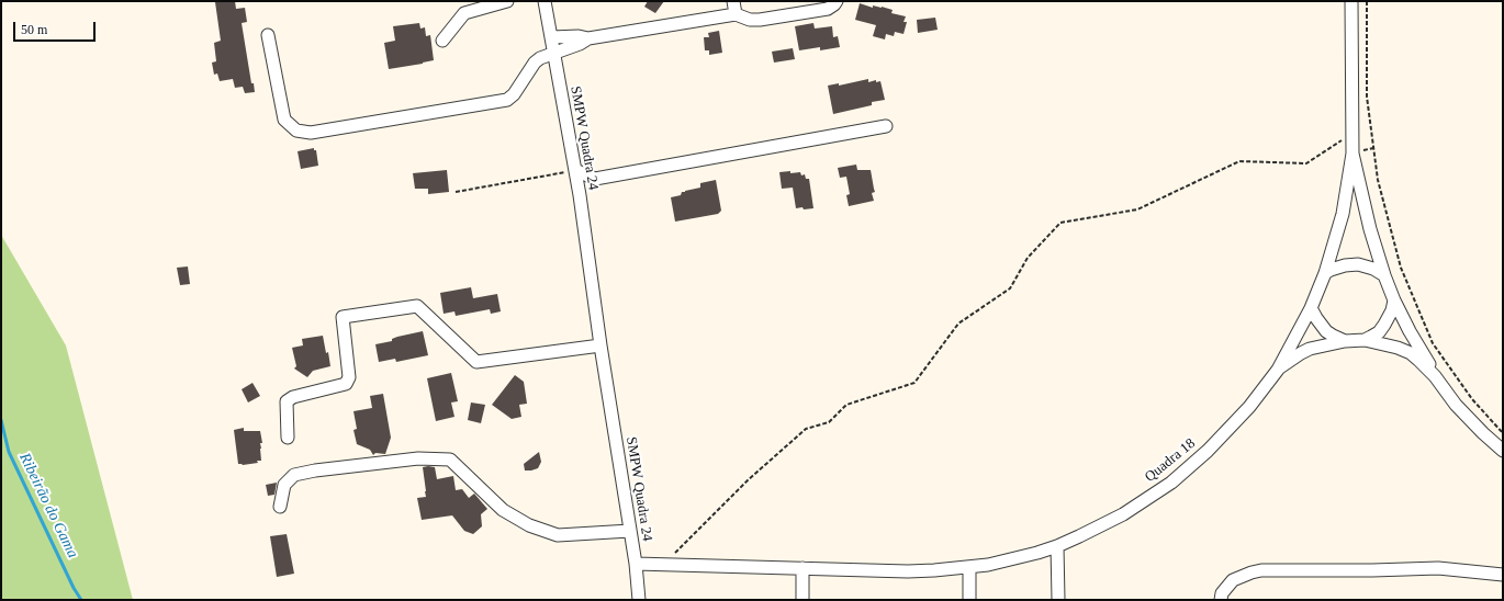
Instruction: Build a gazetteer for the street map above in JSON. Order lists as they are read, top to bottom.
{
  "streets": {
    "street": ["SMPW Quadra 24", "Quadra 18"]
  },
  "water": ["Ribeirão do Gama"],
  "scale_bar": "50 m"
}
